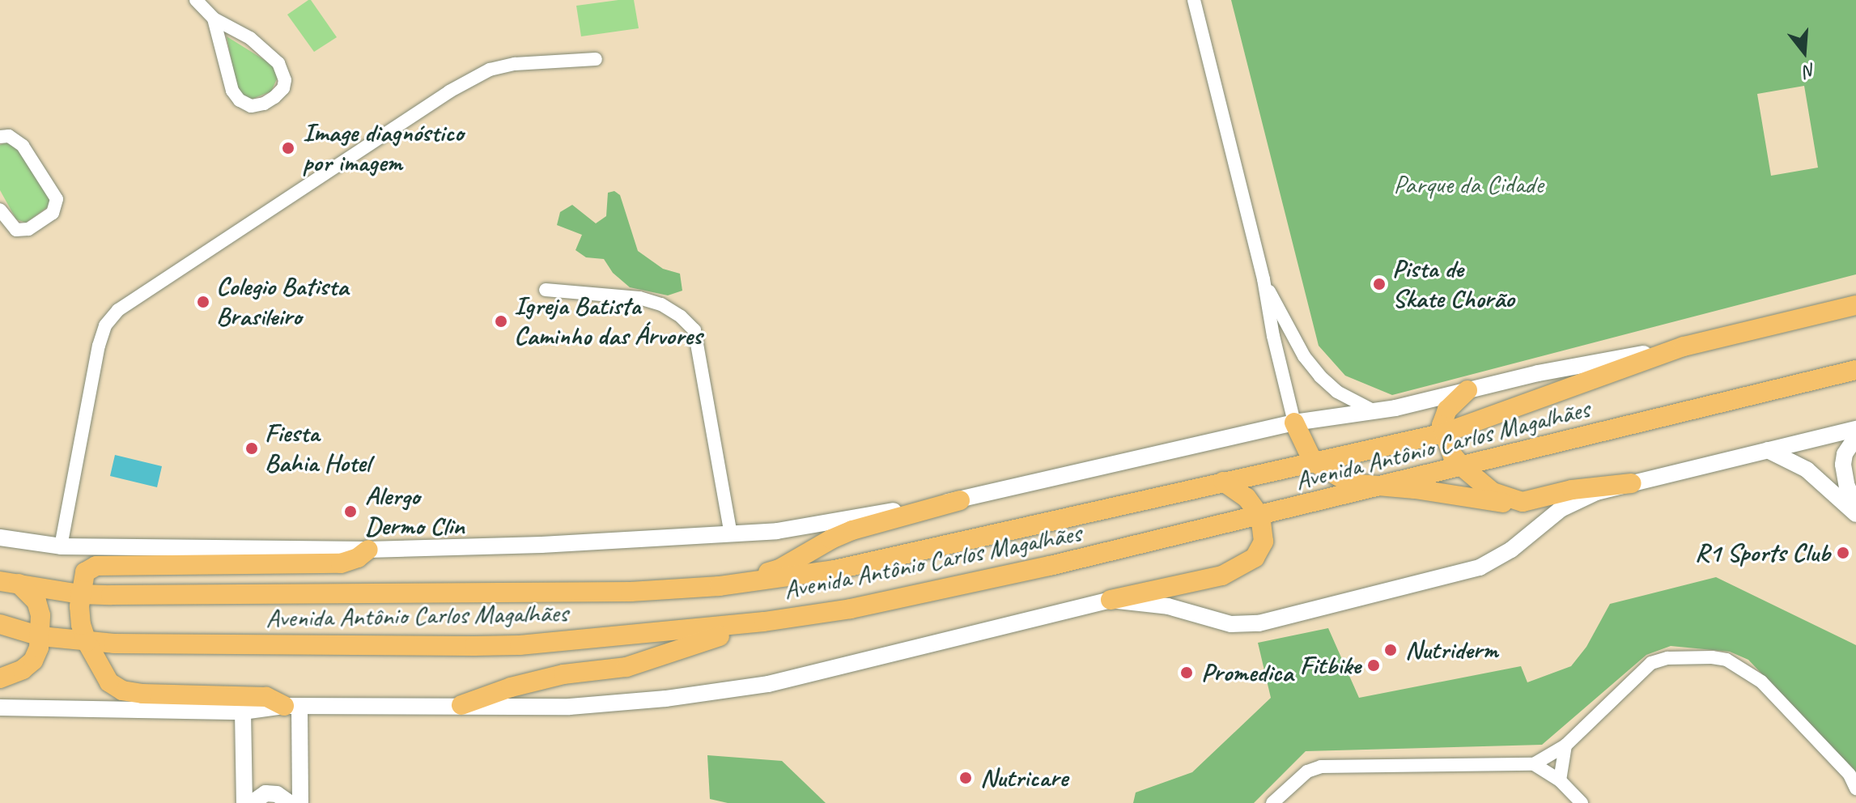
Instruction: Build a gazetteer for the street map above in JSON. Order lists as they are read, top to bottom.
{
  "streets": {
    "main road": ["Avenida Antônio Carlos Magalhães"]
  },
  "parks": ["Parque da Cidade"],
  "places": [
    "Image diagnóstico por imagem",
    "Pista de Skate Chorão",
    "Colegio Batista Brasileiro",
    "Igreja Batista Caminho das Árvores",
    "Fiesta Bahia Hotel",
    "Alergo Dermo Clin",
    "R1 Sports Club",
    "Nutriderm",
    "Fitbike",
    "Promedica",
    "Nutricare"
  ],
  "north": "bottom"
}
